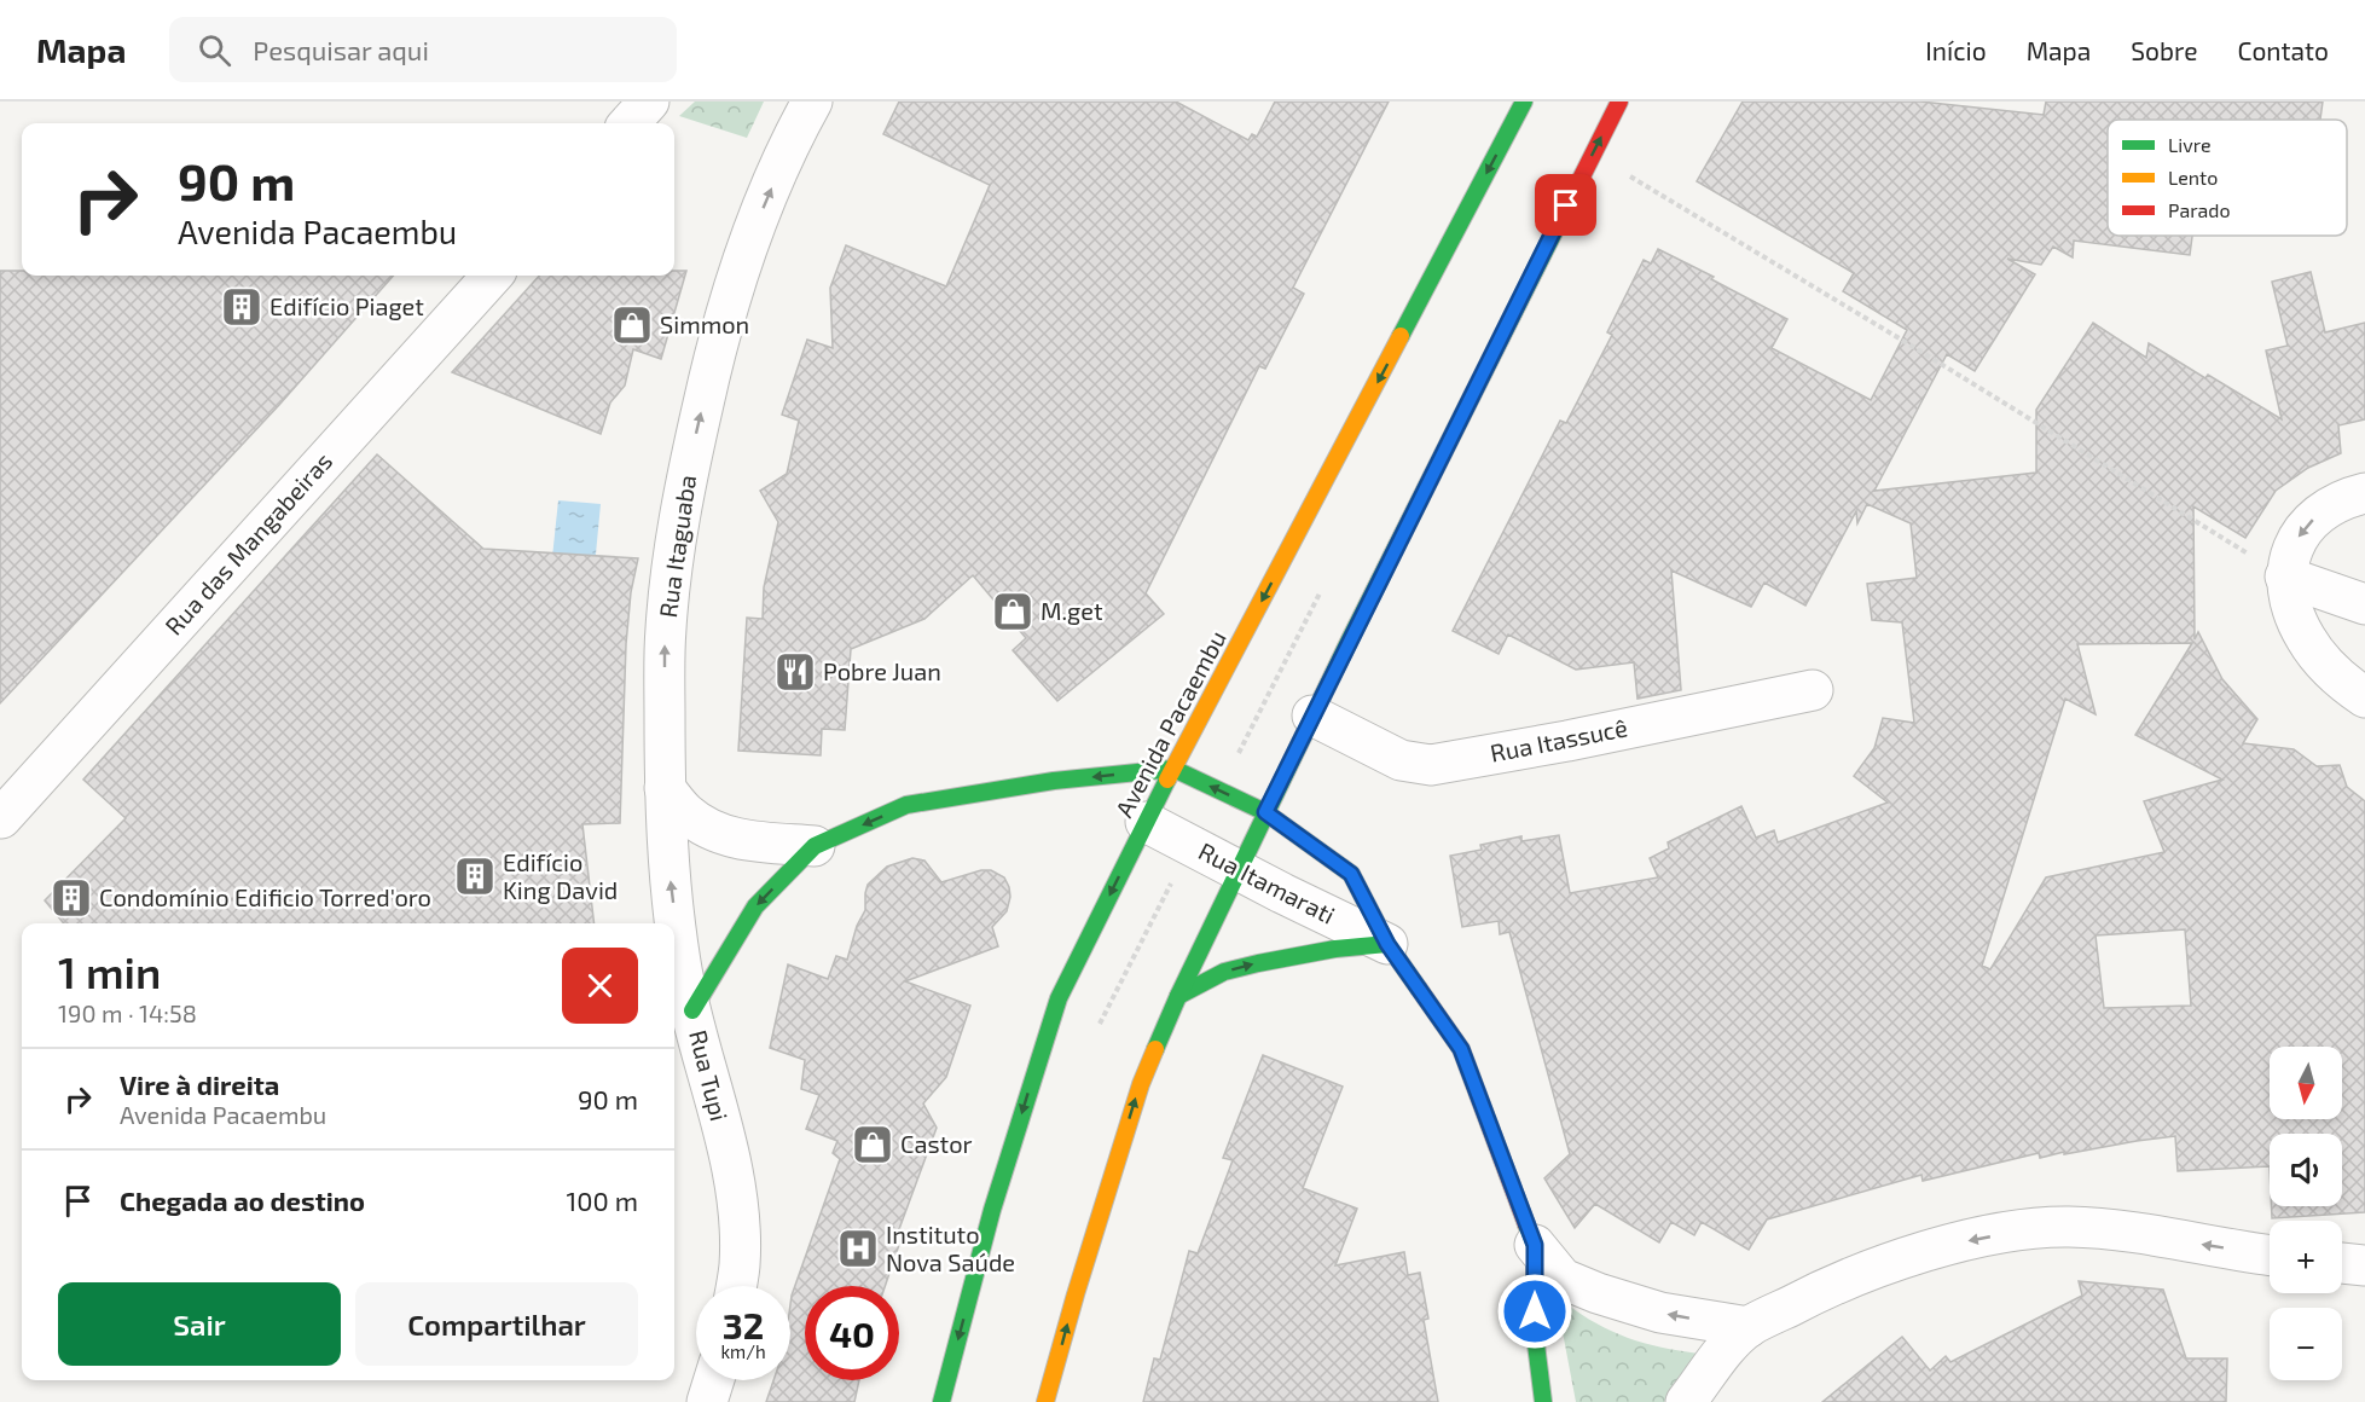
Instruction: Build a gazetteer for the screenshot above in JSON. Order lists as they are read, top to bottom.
{
  "streets": {
    "main road": ["Avenida Pacaembu", "Rua Itamarati", "Rua Tupi"],
    "street": ["Rua das Mangabeiras", "Rua Itaguaba", "Rua Itassucê"]
  },
  "crossings": [
    ["Rua Itaguaba", "Rua Tupi"],
    ["Avenida Pacaembu", "Rua Itamarati"],
    ["Avenida Pacaembu", "Rua Tupi"],
    ["Rua Itamarati", "Rua Tupi"]
  ],
  "one_way": ["Rua Itaguaba", "Rua Tupi"],
  "places": {
    "building": ["Edifício Piaget", "Edifício King David", "Condomínio Edificio Torred'oro"],
    "shop": ["Simmon", "M.get", "Castor"],
    "restaurant": ["Pobre Juan"],
    "hospital": ["Instituto Nova Saúde"]
  },
  "legend": ["Livre", "Lento", "Parado"],
  "north": "bottom",
  "page": {
    "header": "Mapa",
    "search": "Pesquisar aqui",
    "nav": [
      "Início",
      "Mapa",
      "Sobre",
      "Contato"
    ],
    "turn": ["90 m", "Avenida Pacaembu"],
    "heading": ["1 min", "190 m · 14:58"],
    "map_buttons": ["+", "−"],
    "list": [
      {
        "name": "Vire à direita",
        "note": "Avenida Pacaembu",
        "value": "90 m"
      },
      {
        "name": "Chegada ao destino",
        "value": "100 m"
      }
    ],
    "buttons": ["Sair", "Compartilhar"],
    "speed": "32 km/h",
    "limit": "40"
  }
}
